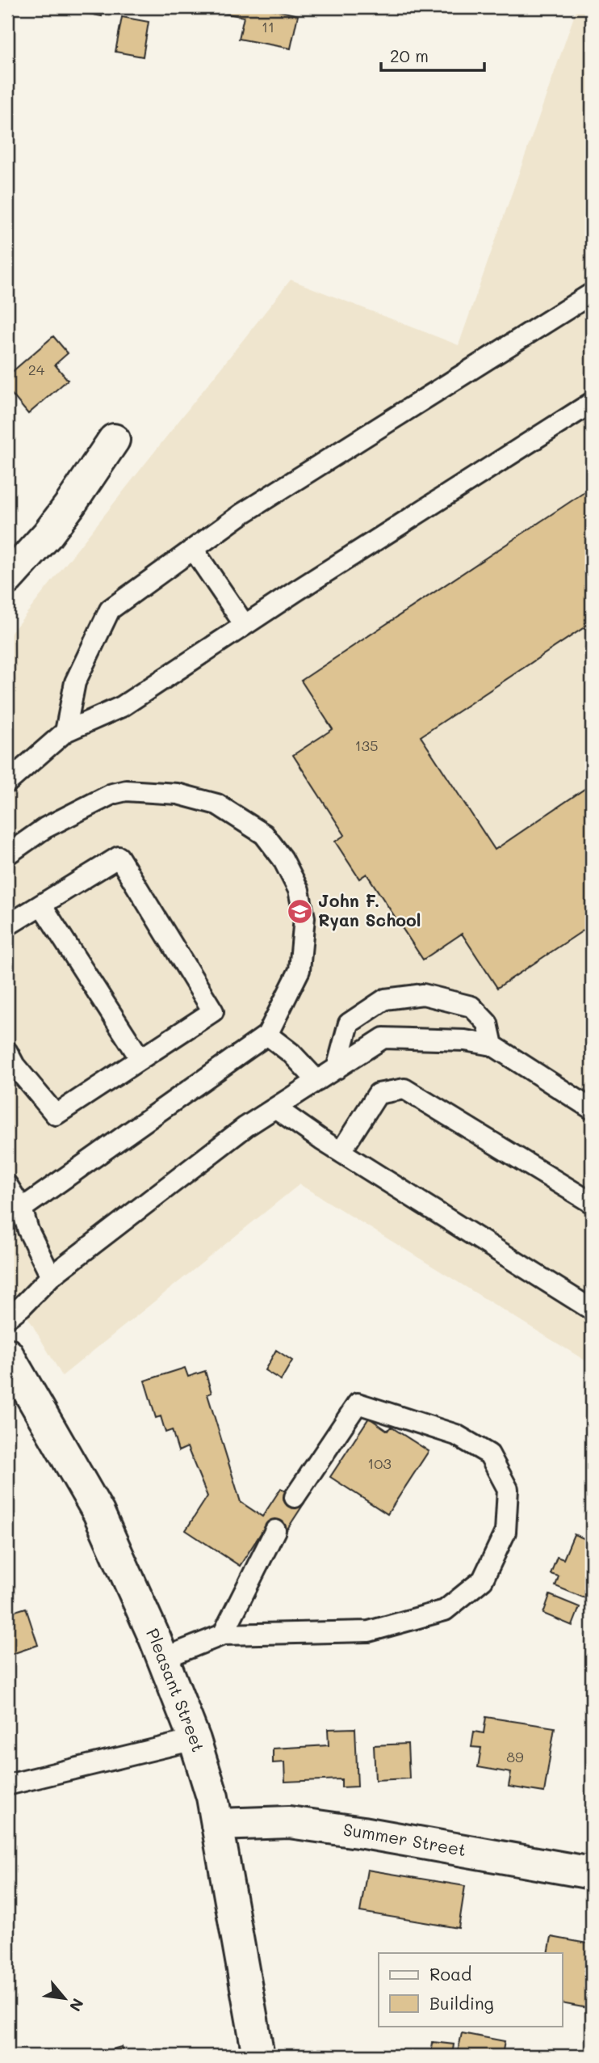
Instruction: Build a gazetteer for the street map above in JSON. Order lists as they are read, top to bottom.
{
  "streets": {
    "main road": ["Pleasant Street", "Summer Street"]
  },
  "crossings": [
    ["Pleasant Street", "Summer Street"]
  ],
  "places": {
    "school or university": ["John F. Ryan School"]
  },
  "house_numbers": [
    "11",
    "24",
    "135",
    "103",
    "89"
  ],
  "legend": ["Road", "Building"],
  "scale_bar": "20 m",
  "north": "bottom right"
}
